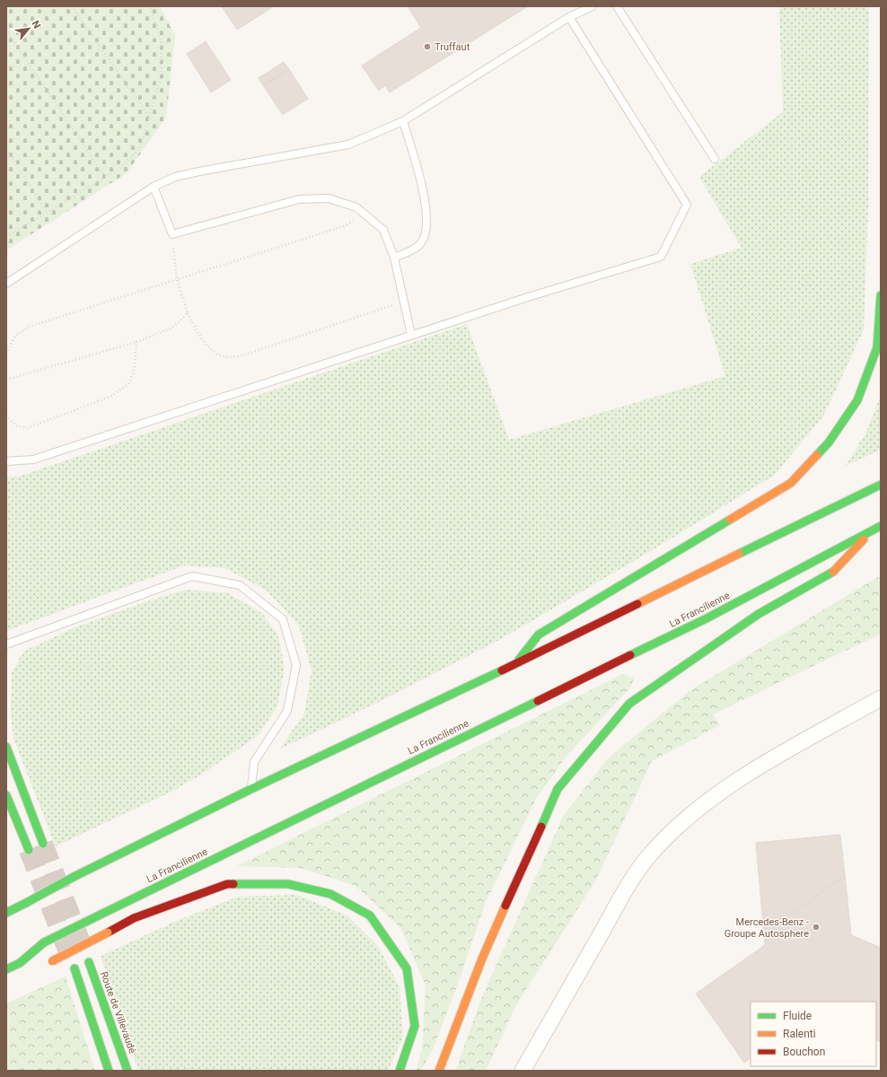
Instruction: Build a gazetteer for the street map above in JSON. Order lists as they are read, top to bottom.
{
  "streets": {
    "main road": ["La Francilienne", "Route de Villevaudé"]
  },
  "places": ["Truffaut", "Mercedes-Benz - Groupe Autosphere"],
  "legend": ["Fluide", "Ralenti", "Bouchon"],
  "north": "top right"
}
